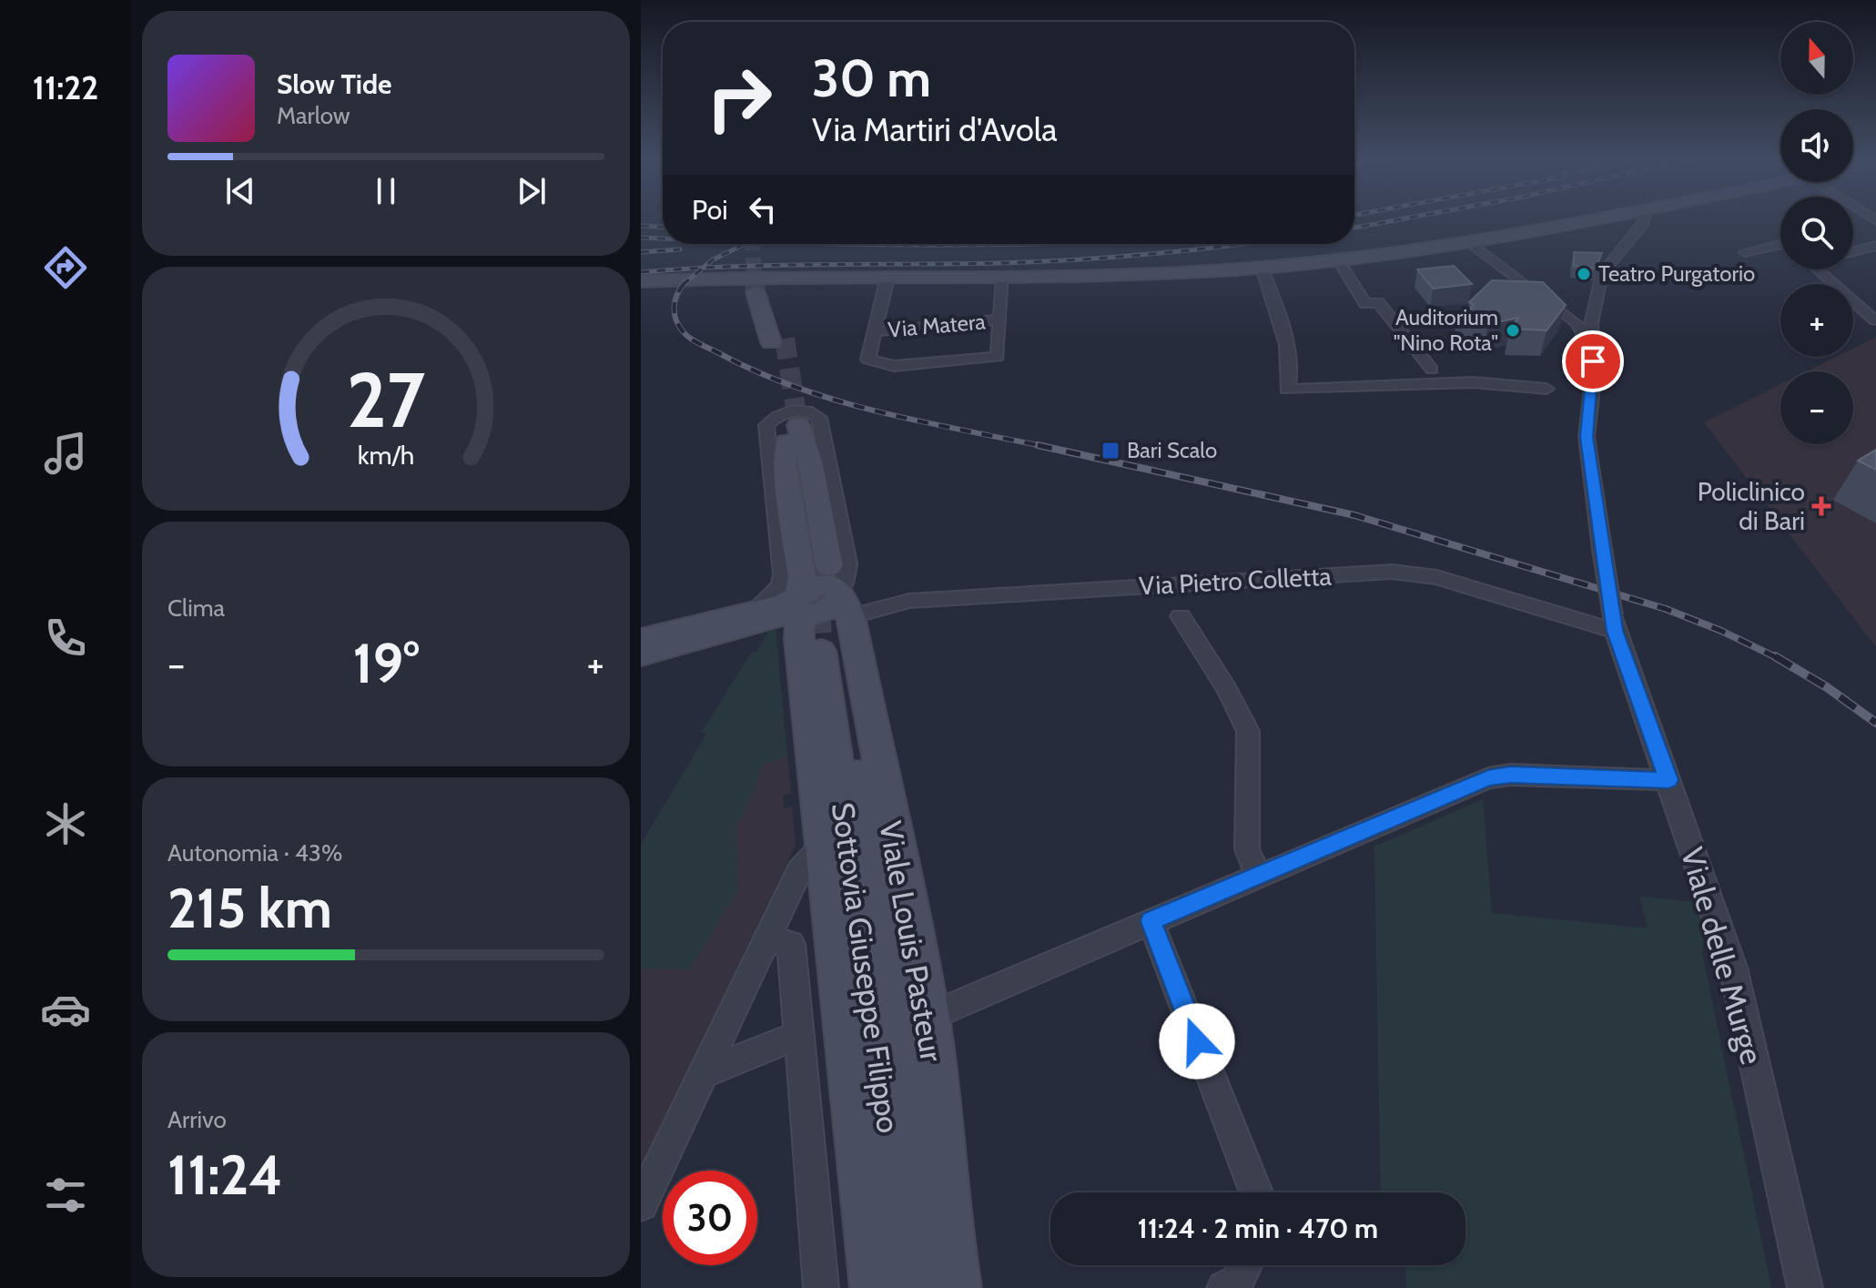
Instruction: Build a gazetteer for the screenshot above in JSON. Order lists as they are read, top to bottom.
{
  "streets": {
    "main road": ["Viale Louis Pasteur", "Sottovia Giuseppe Filippo"],
    "street": ["Via Matera", "Via Pietro Colletta", "Viale delle Murge"]
  },
  "crossings": [
    ["Via Pietro Colletta", "Viale Louis Pasteur"],
    ["Via Pietro Colletta", "Viale delle Murge"],
    ["Via Pietro Colletta", "Sottovia Giuseppe Filippo"],
    ["Viale Louis Pasteur", "Sottovia Giuseppe Filippo"]
  ],
  "places": {
    "other": ["Teatro Purgatorio", "Auditorium \"Nino Rota\""],
    "transit": ["Bari Scalo"],
    "health": ["Policlinico di Bari"]
  },
  "north": "top",
  "page": {
    "tabs": "11:22",
    "map_buttons": ["+", "−"],
    "turn": ["30 m", "Via Martiri d'Avola"],
    "song": ["Slow Tide", "Marlow"],
    "then": "Poi",
    "tile": [
      "Clima",
      ["Autonomia · 43%", "215 km"],
      ["Arrivo", "11:24"]
    ],
    "heat": ["−", "19°", "+"],
    "limit": "30",
    "trip": "11:24 · 2 min · 470 m",
    "gauge": ["27", "km/h"]
  }
}
